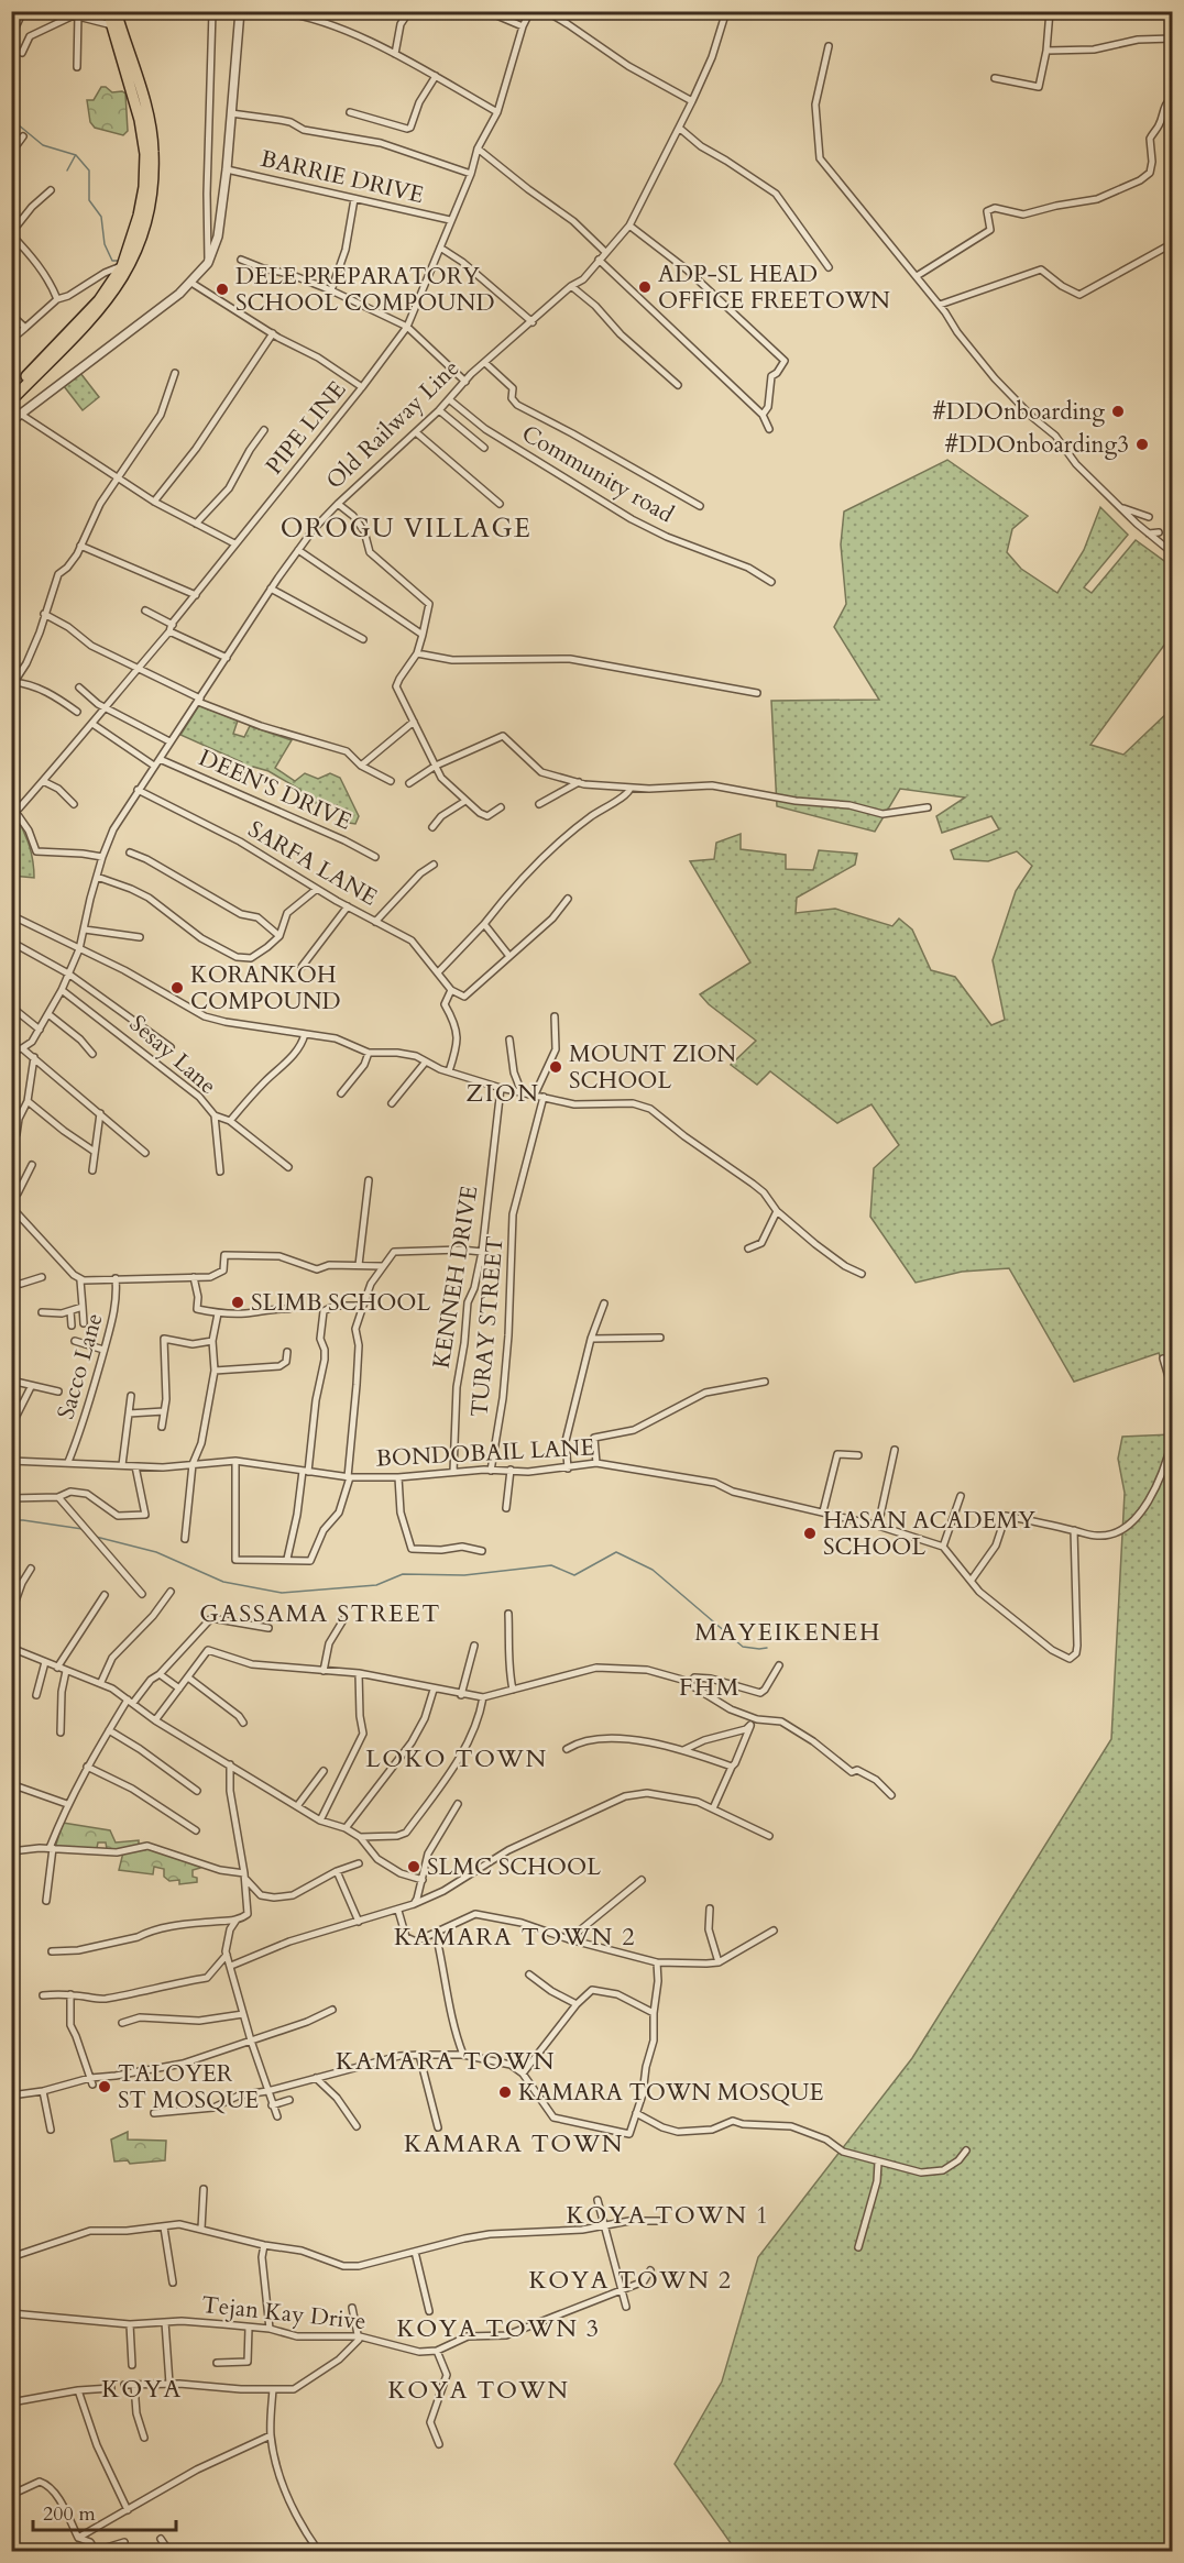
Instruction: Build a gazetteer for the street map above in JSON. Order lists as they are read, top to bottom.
{
  "streets": {
    "street": [
      "BARRIE DRIVE",
      "Old Railway Line",
      "PIPE LINE",
      "Community road",
      "DEEN'S DRIVE",
      "SARFA LANE",
      "Sesay Lane",
      "KENNEH DRIVE",
      "TURAY STREET",
      "Sacco Lane",
      "BONDOBAIL LANE",
      "Tejan Kay Drive"
    ]
  },
  "crossings": [
    ["BARRIE DRIVE", "PIPE LINE"],
    ["Old Railway Line", "Community road"],
    ["Old Railway Line", "DEEN'S DRIVE"],
    ["Old Railway Line", "SARFA LANE"],
    ["Old Railway Line", "Sesay Lane"],
    ["KENNEH DRIVE", "BONDOBAIL LANE"],
    ["TURAY STREET", "BONDOBAIL LANE"],
    ["Sacco Lane", "BONDOBAIL LANE"]
  ],
  "districts": [
    "OROGU VILLAGE",
    "ZION",
    "GASSAMA STREET",
    "MAYEIKENEH",
    "FHM",
    "LOKO TOWN",
    "KAMARA TOWN 2",
    "KAMARA TOWN",
    "KAMARA TOWN",
    "KOYA TOWN 1",
    "KOYA TOWN 2",
    "KOYA TOWN 3",
    "KOYA",
    "KOYA TOWN"
  ],
  "places": [
    "ADP-SL HEAD OFFICE FREETOWN",
    "DELE PREPARATORY SCHOOL COMPOUND",
    "#DDOnboarding",
    "#DDOnboarding3",
    "KORANKOH COMPOUND",
    "MOUNT ZION SCHOOL",
    "SLIMB SCHOOL",
    "HASAN ACADEMY SCHOOL",
    "SLMC SCHOOL",
    "TALOYER ST MOSQUE",
    "KAMARA TOWN MOSQUE"
  ],
  "scale_bar": "200 m"
}
